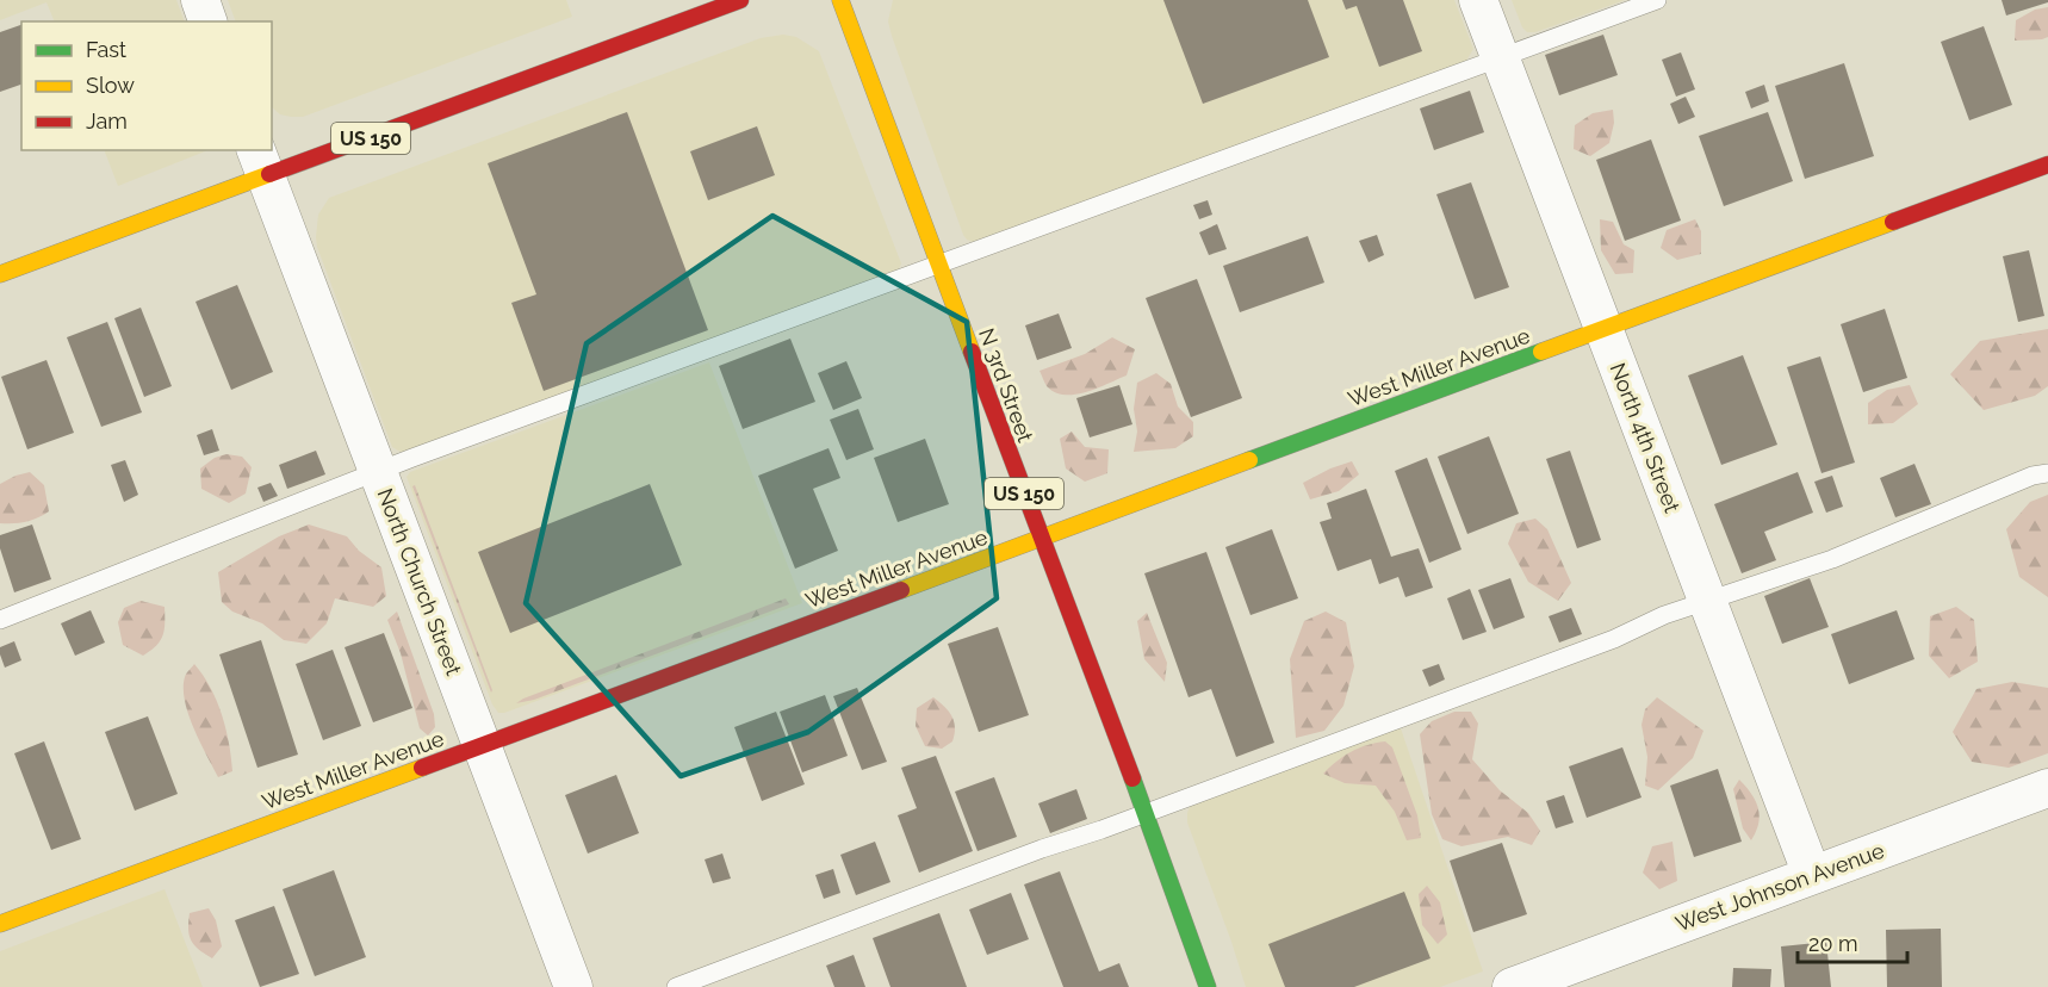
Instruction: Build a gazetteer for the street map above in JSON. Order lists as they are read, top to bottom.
{
  "streets": {
    "street": [
      "US 150",
      "West Miller Avenue",
      "N 3rd Street",
      "North 4th Street",
      "North Church Street",
      "West Johnson Avenue"
    ]
  },
  "crossings": [
    ["US 150", "North Church Street"],
    ["West Miller Avenue", "N 3rd Street"],
    ["West Miller Avenue", "North 4th Street"],
    ["West Miller Avenue", "North Church Street"],
    ["North 4th Street", "West Johnson Avenue"]
  ],
  "legend": ["Fast", "Slow", "Jam"],
  "scale_bar": "20 m"
}
